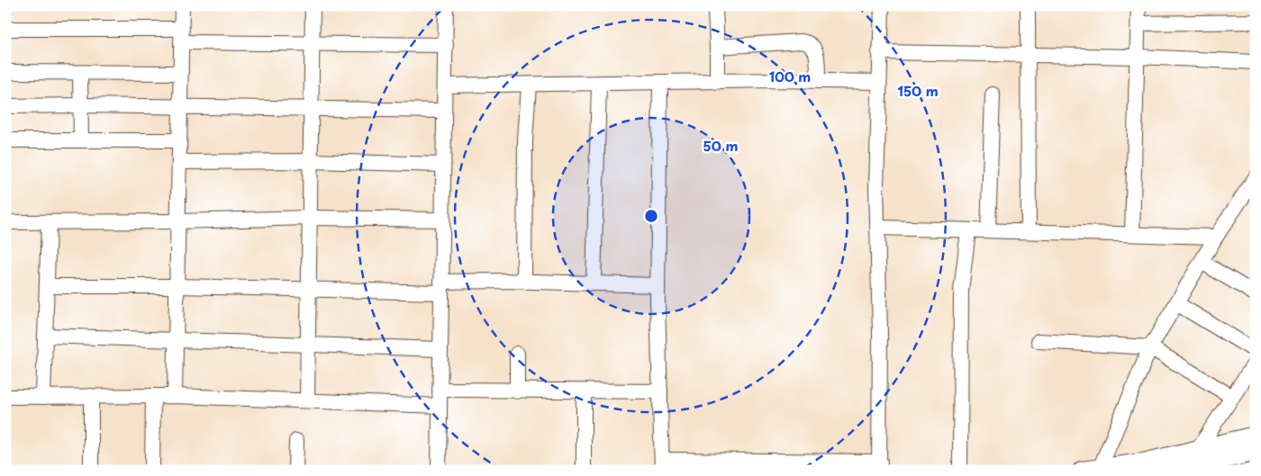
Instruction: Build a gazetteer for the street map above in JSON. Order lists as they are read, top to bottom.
{
  "rings": ["100 m", "150 m", "50 m"]
}
